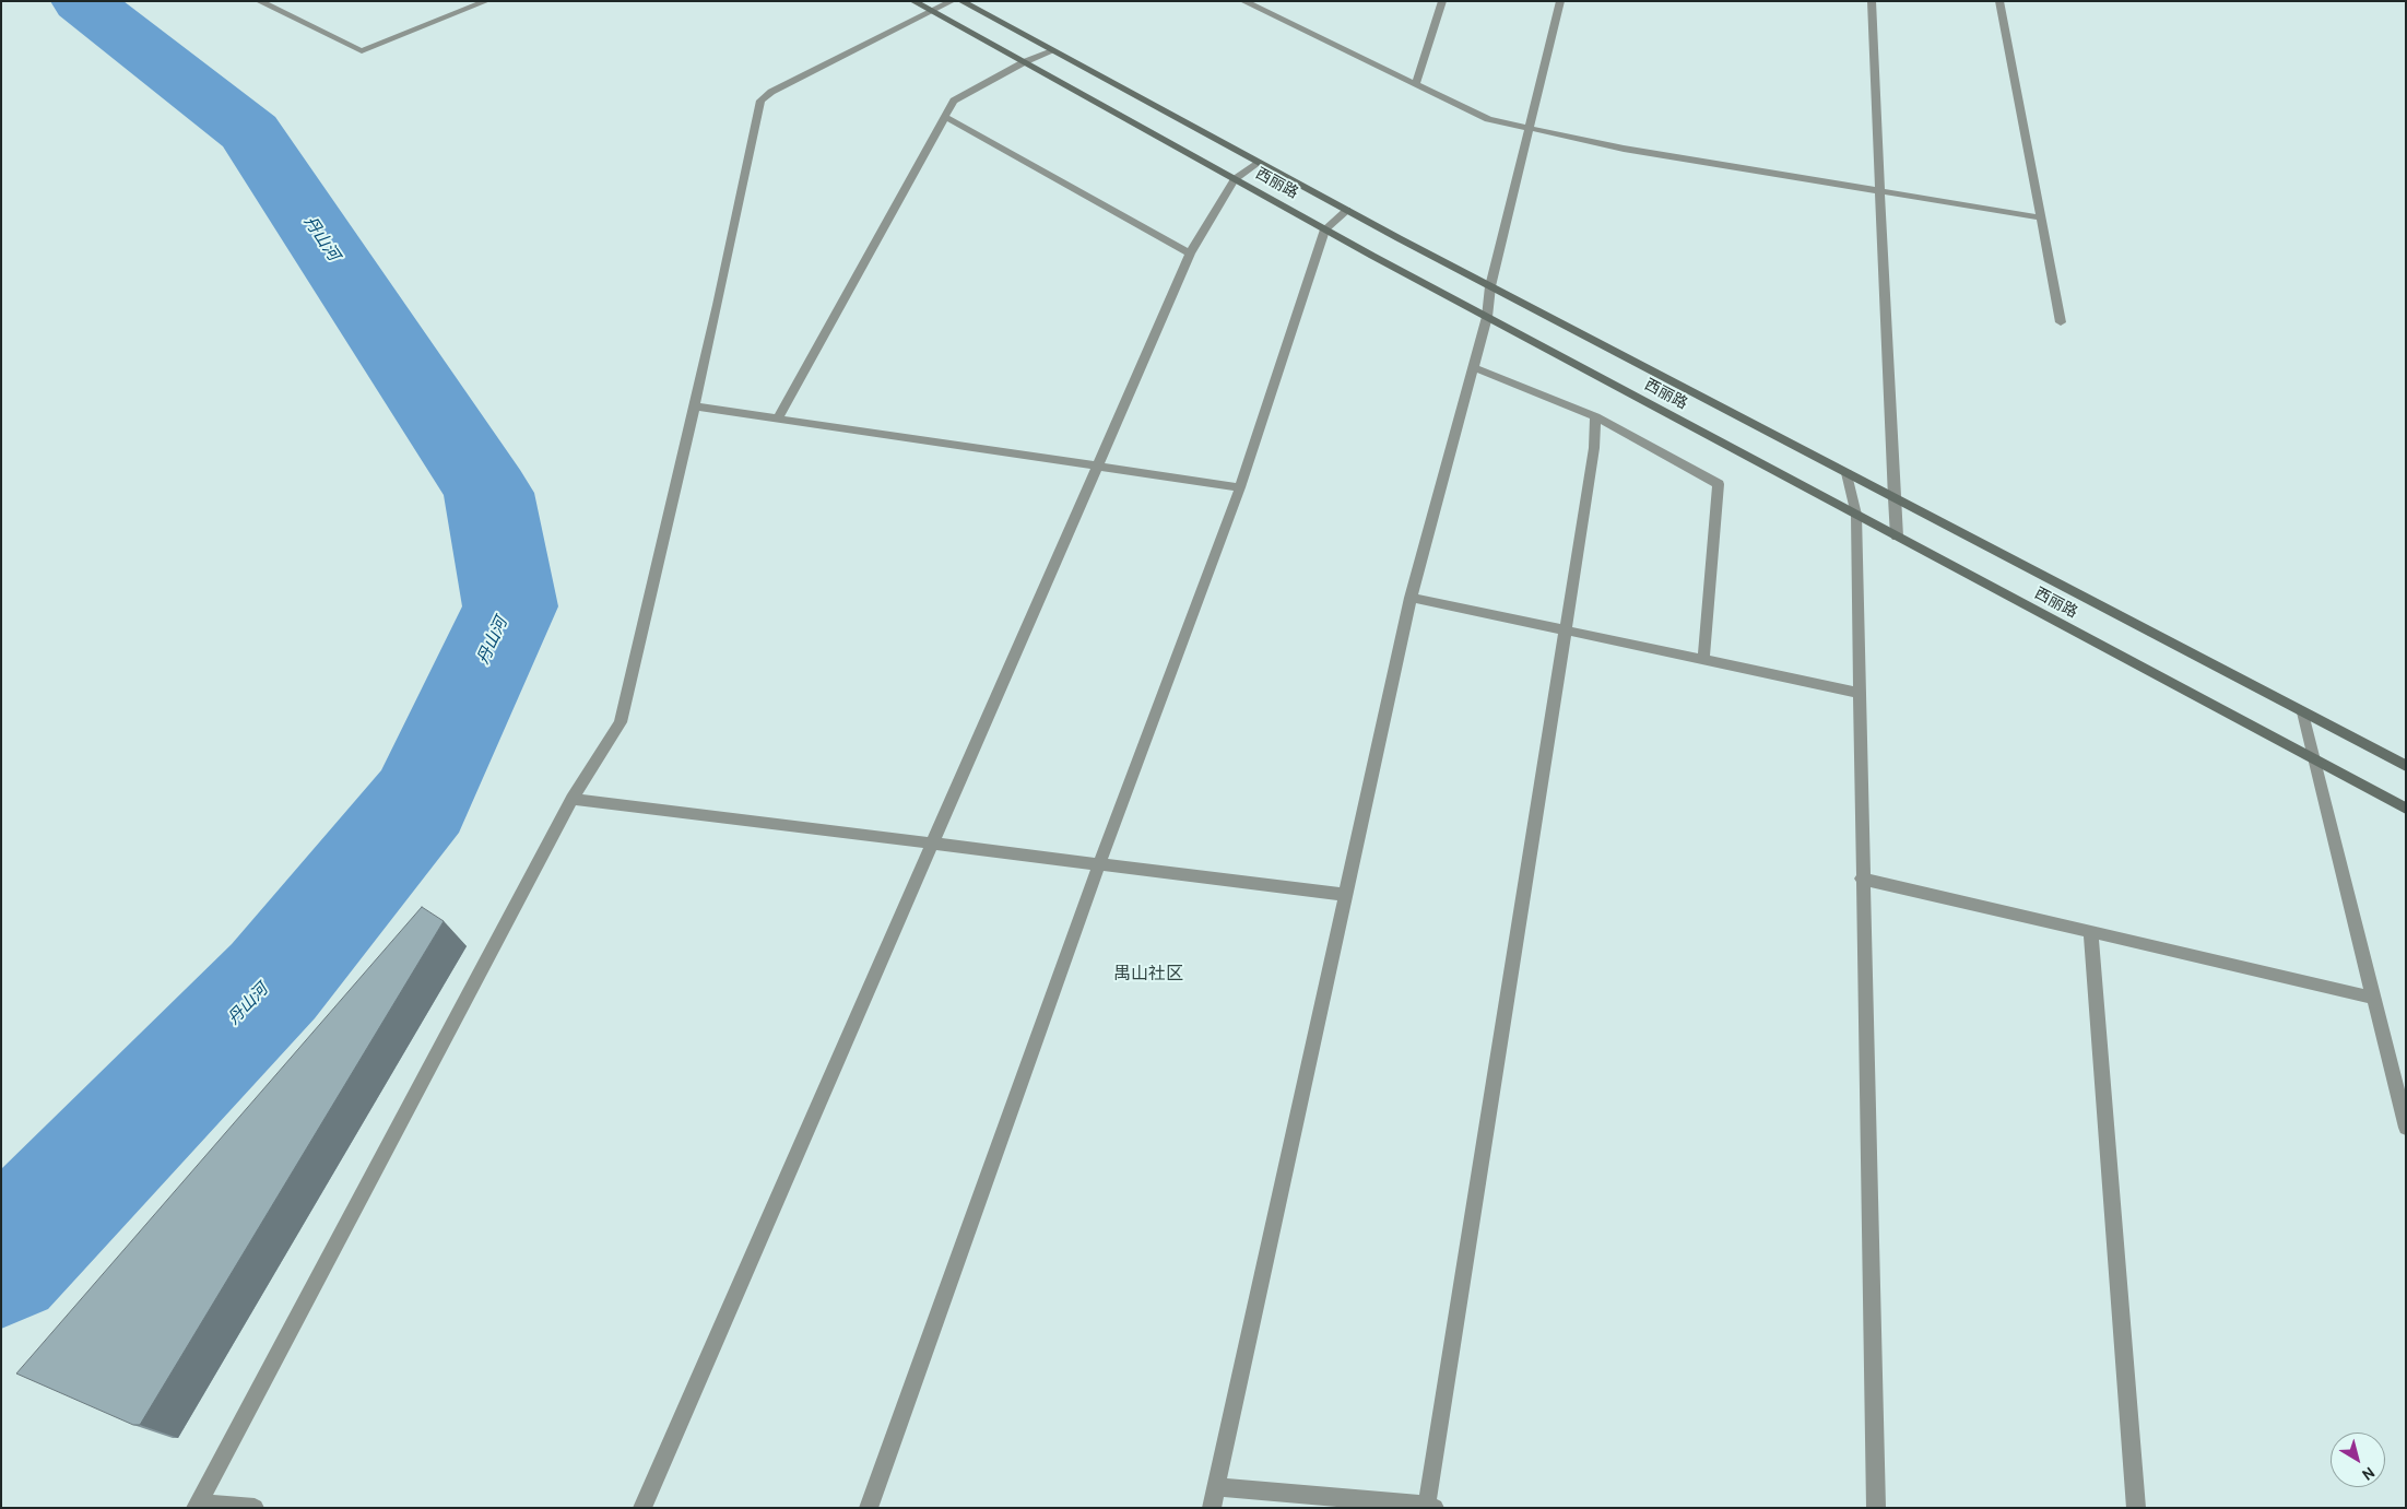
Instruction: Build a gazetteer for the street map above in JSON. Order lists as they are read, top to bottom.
{
  "streets": {
    "main road": ["西丽路"]
  },
  "districts": ["禺山社区"],
  "water": ["丹山河"],
  "north": "bottom right"
}
